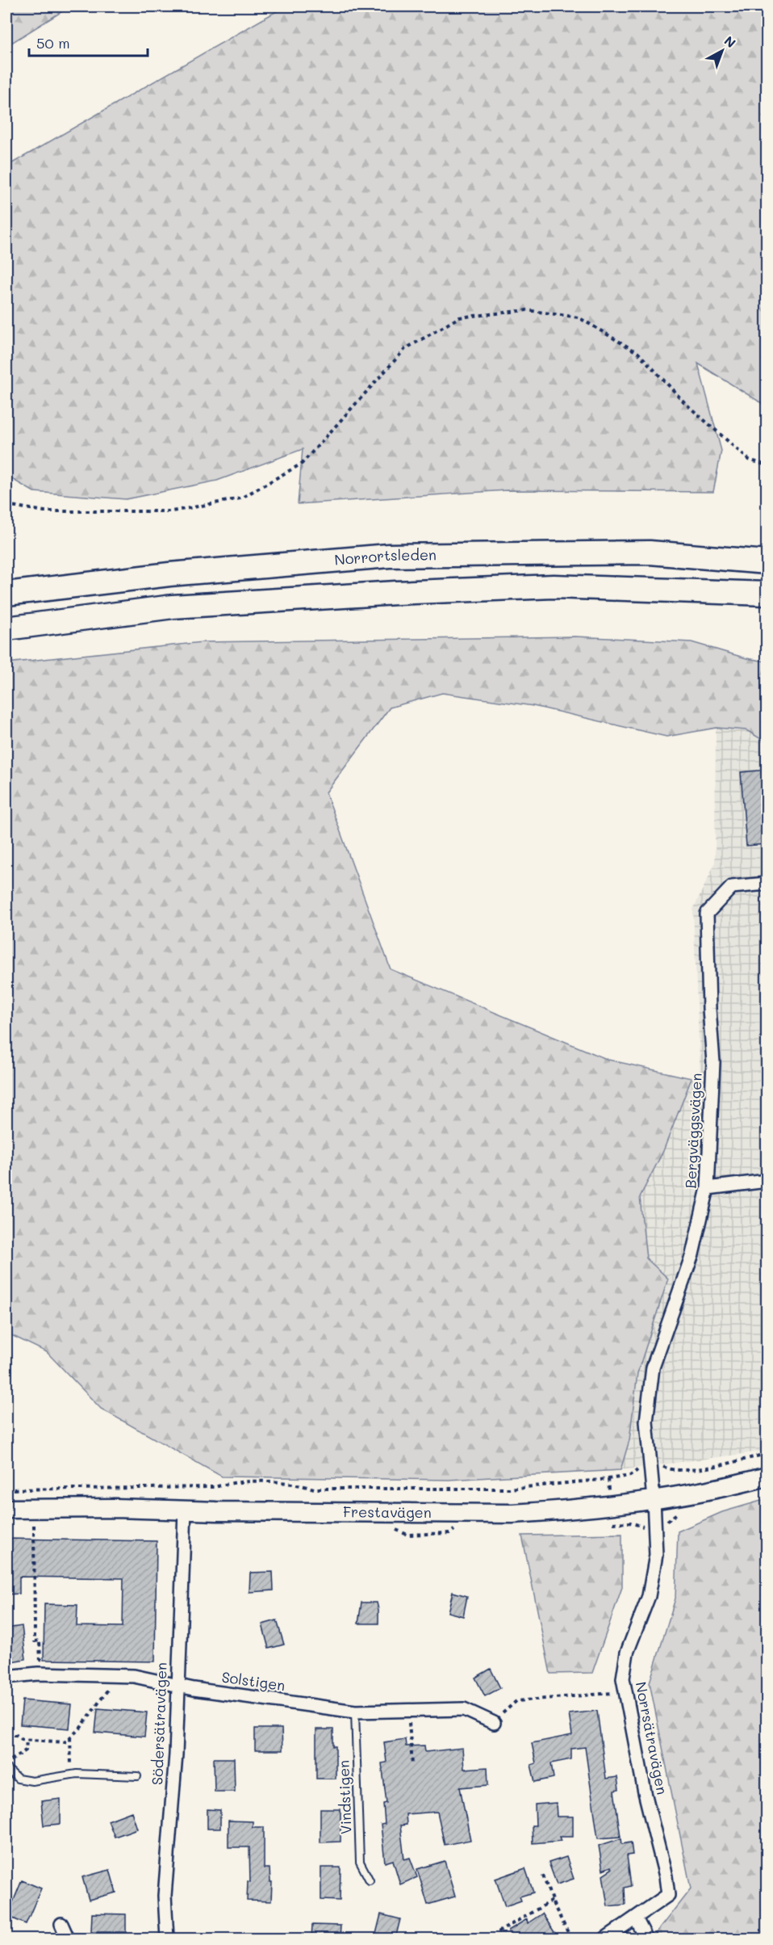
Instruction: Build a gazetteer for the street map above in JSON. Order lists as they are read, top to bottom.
{
  "streets": {
    "highway": ["Norrortsleden"],
    "street": [
      "Bergväggsvägen",
      "Frestavägen",
      "Solstigen",
      "Södersätravägen",
      "Norrsätravägen"
    ],
    "lane": ["Vindstigen"]
  },
  "crossings": [
    ["Bergväggsvägen", "Frestavägen"],
    ["Bergväggsvägen", "Norrsätravägen"],
    ["Frestavägen", "Södersätravägen"],
    ["Frestavägen", "Norrsätravägen"],
    ["Solstigen", "Södersätravägen"],
    ["Solstigen", "Vindstigen"]
  ],
  "scale_bar": "50 m",
  "north": "top right"
}
